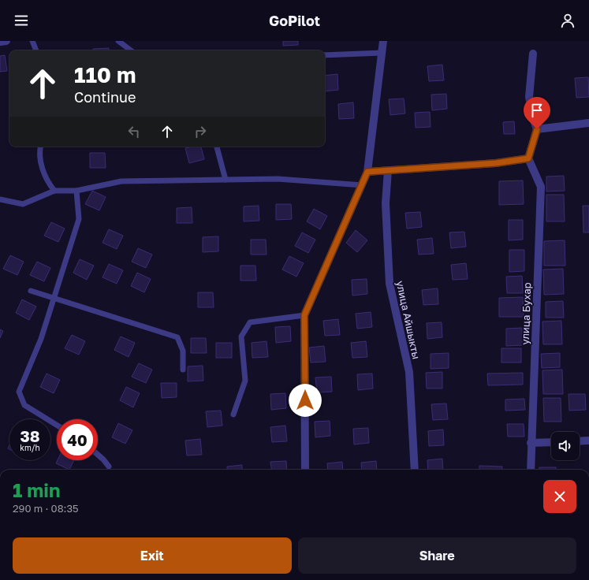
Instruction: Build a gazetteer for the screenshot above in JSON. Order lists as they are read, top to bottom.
{
  "streets": {
    "street": ["улица Бухар", "улица Айшыкты"]
  },
  "page": {
    "header": "GoPilot",
    "turn": ["110 m", "Continue"],
    "speed": "38 km/h",
    "limit": "40",
    "heading": ["1 min", "290 m · 08:35"],
    "buttons": ["Exit", "Share"]
  }
}
